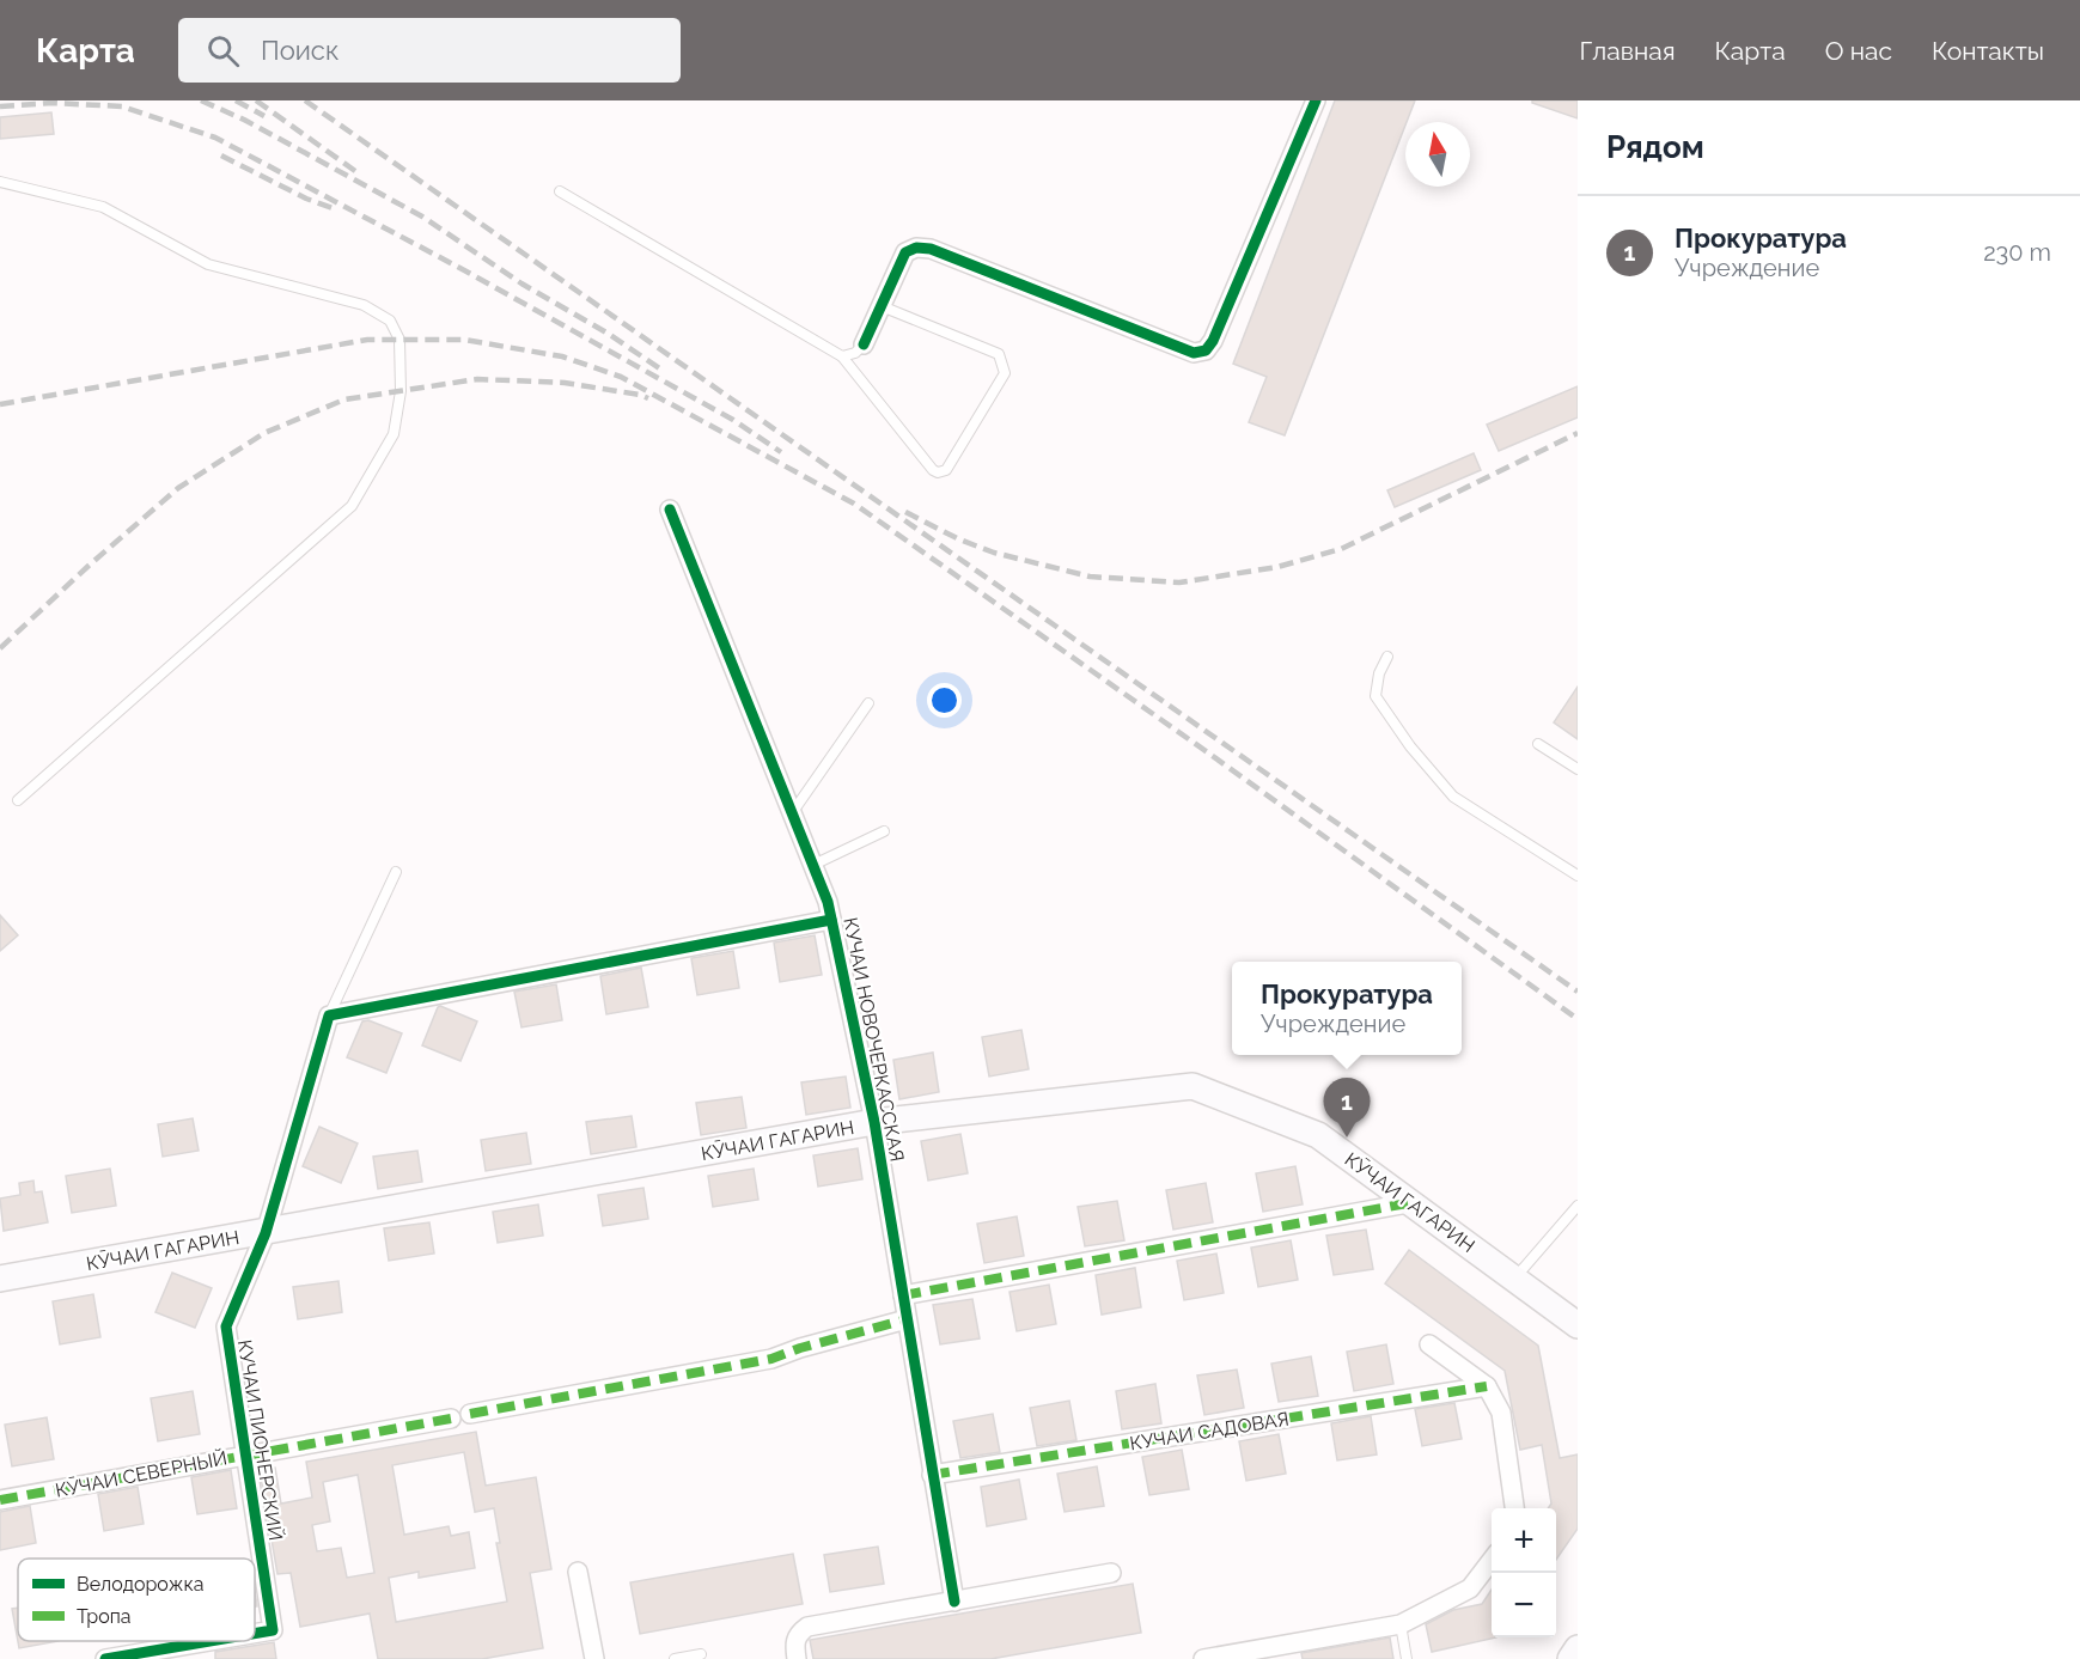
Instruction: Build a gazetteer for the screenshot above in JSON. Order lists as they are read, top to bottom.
{
  "streets": {
    "main road": ["КӮЧАИ ГАГАРИН"],
    "street": [
      "КУЧАИ НОВОЧЕРКАССКАЯ",
      "КУЧАИ САДОВАЯ",
      "КУЧАИ ПИОНЕРСКИЙ",
      "КӮЧАИ СЕВЕРНЫЙ"
    ]
  },
  "crossings": [
    ["КУЧАИ НОВОЧЕРКАССКАЯ", "КӮЧАИ ГАГАРИН"],
    ["КУЧАИ НОВОЧЕРКАССКАЯ", "КУЧАИ САДОВАЯ"],
    ["КӮЧАИ ГАГАРИН", "КУЧАИ ПИОНЕРСКИЙ"],
    ["КУЧАИ ПИОНЕРСКИЙ", "КӮЧАИ СЕВЕРНЫЙ"]
  ],
  "legend": ["Велодорожка", "Тропа"],
  "north": "top",
  "page": {
    "header": "Карта",
    "search": "Поиск",
    "nav": [
      "Главная",
      "Карта",
      "О нас",
      "Контакты"
    ],
    "heading": "Рядом",
    "list": [
      {
        "mark": "1",
        "name": "Прокуратура",
        "note": "Учреждение",
        "value": "230 m"
      }
    ],
    "popup": ["Прокуратура", "Учреждение"],
    "pins": "1",
    "map_buttons": ["+", "−"]
  }
}
